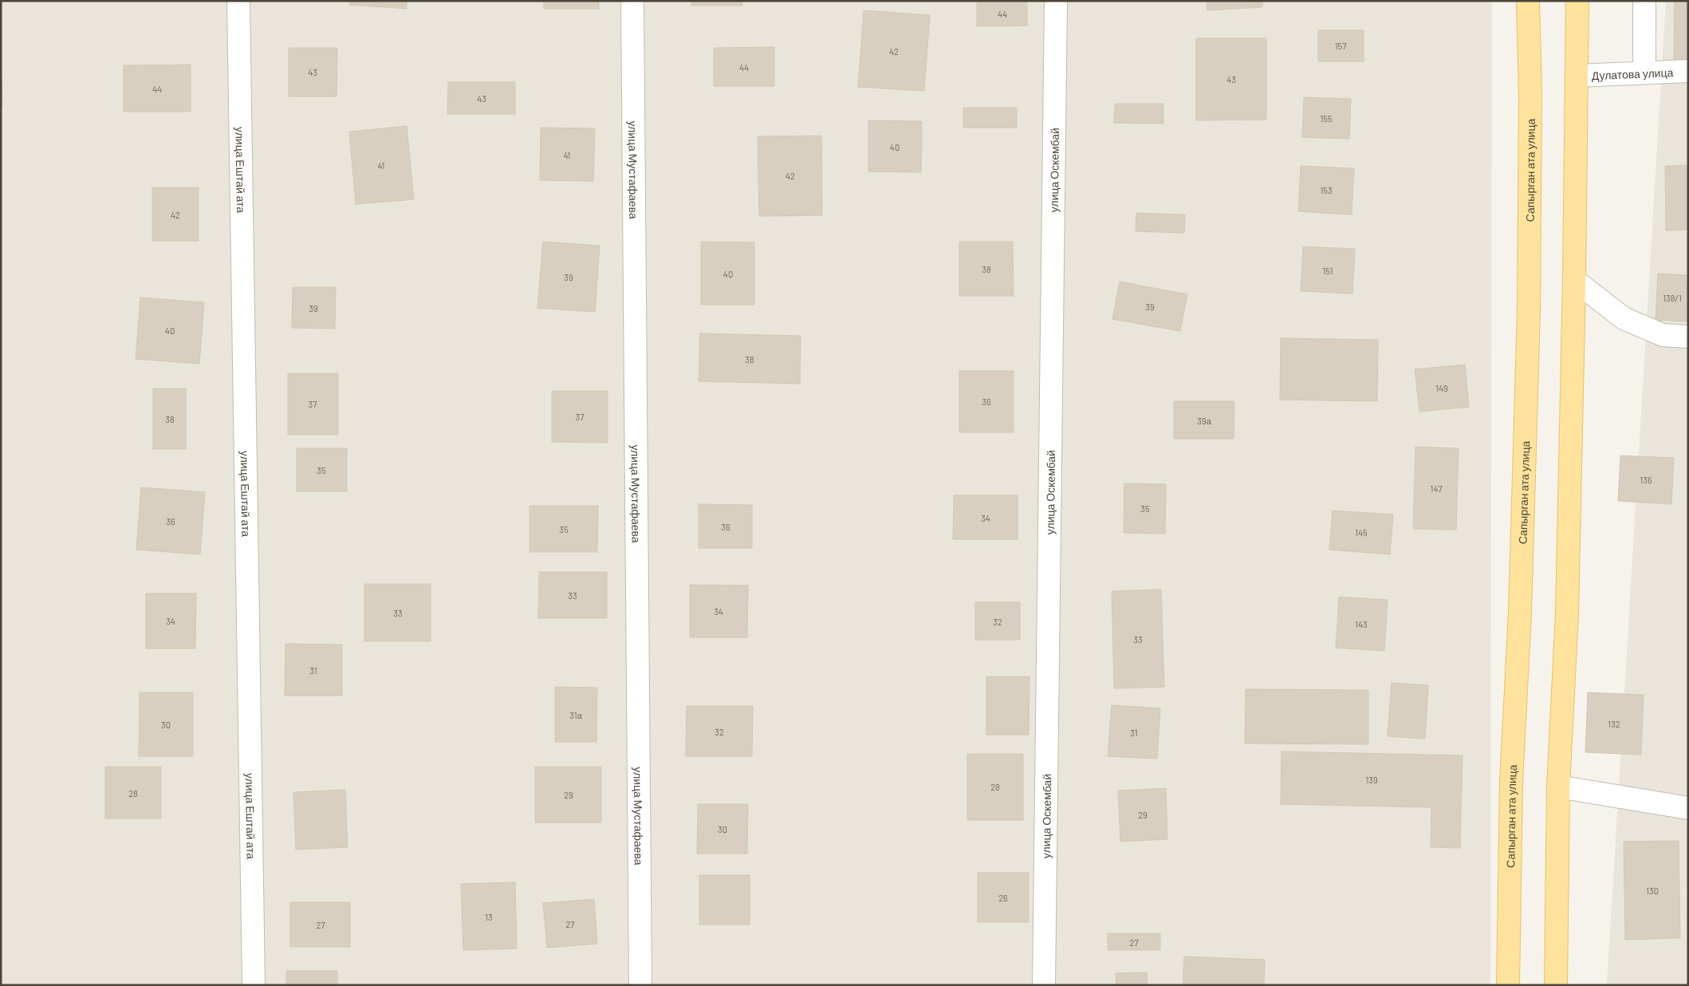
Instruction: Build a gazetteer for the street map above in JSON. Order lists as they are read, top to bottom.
{
  "streets": {
    "main road": ["Сапырган ата улица"],
    "street": [
      "Дулатова улица",
      "улица Ештай ата",
      "улица Мустафаева",
      "улица Оскембай"
    ]
  },
  "house_numbers": [
    "44",
    "157",
    "42",
    "44",
    "43",
    "43",
    "44",
    "43",
    "155",
    "40",
    "41",
    "41",
    "42",
    "153",
    "42",
    "38",
    "151",
    "40",
    "39",
    "138/1",
    "39",
    "39",
    "40",
    "38",
    "149",
    "36",
    "37",
    "37",
    "38",
    "39а",
    "35",
    "136",
    "147",
    "35",
    "34",
    "36",
    "36",
    "35",
    "145",
    "33",
    "34",
    "33",
    "34",
    "32",
    "143",
    "33",
    "31",
    "31а",
    "132",
    "30",
    "32",
    "31",
    "139",
    "28",
    "28",
    "29",
    "29",
    "30",
    "130",
    "26",
    "13",
    "27",
    "27",
    "27"
  ]
}
